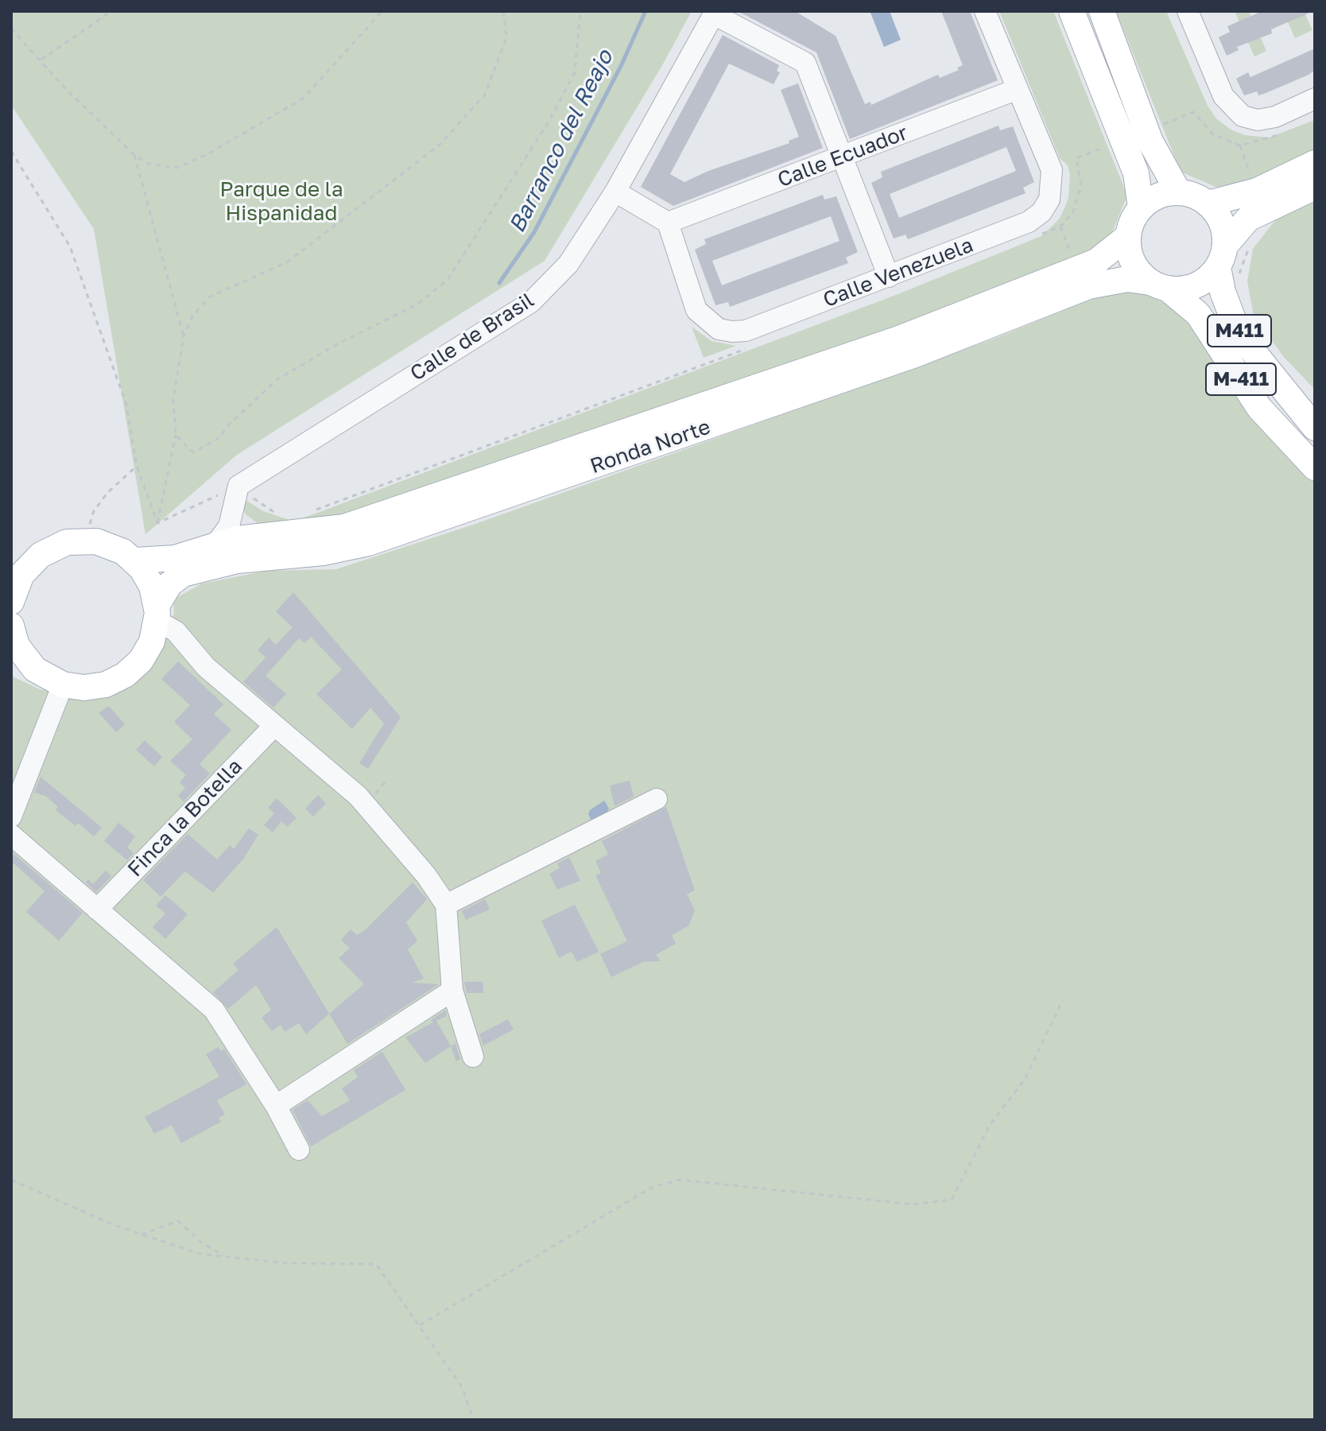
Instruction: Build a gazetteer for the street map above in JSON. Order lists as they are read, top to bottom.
{
  "streets": {
    "main road": ["M411", "M-411", "Ronda Norte"],
    "street": [
      "Calle Ecuador",
      "Calle Venezuela",
      "Calle de Brasil",
      "Finca la Botella"
    ]
  },
  "crossings": [
    ["Calle Ecuador", "Calle Venezuela"],
    ["M411", "M-411"],
    ["M411", "Ronda Norte"],
    ["M-411", "Ronda Norte"]
  ],
  "water": ["Barranco del Reajo"],
  "parks": ["Parque de la Hispanidad"]
}
